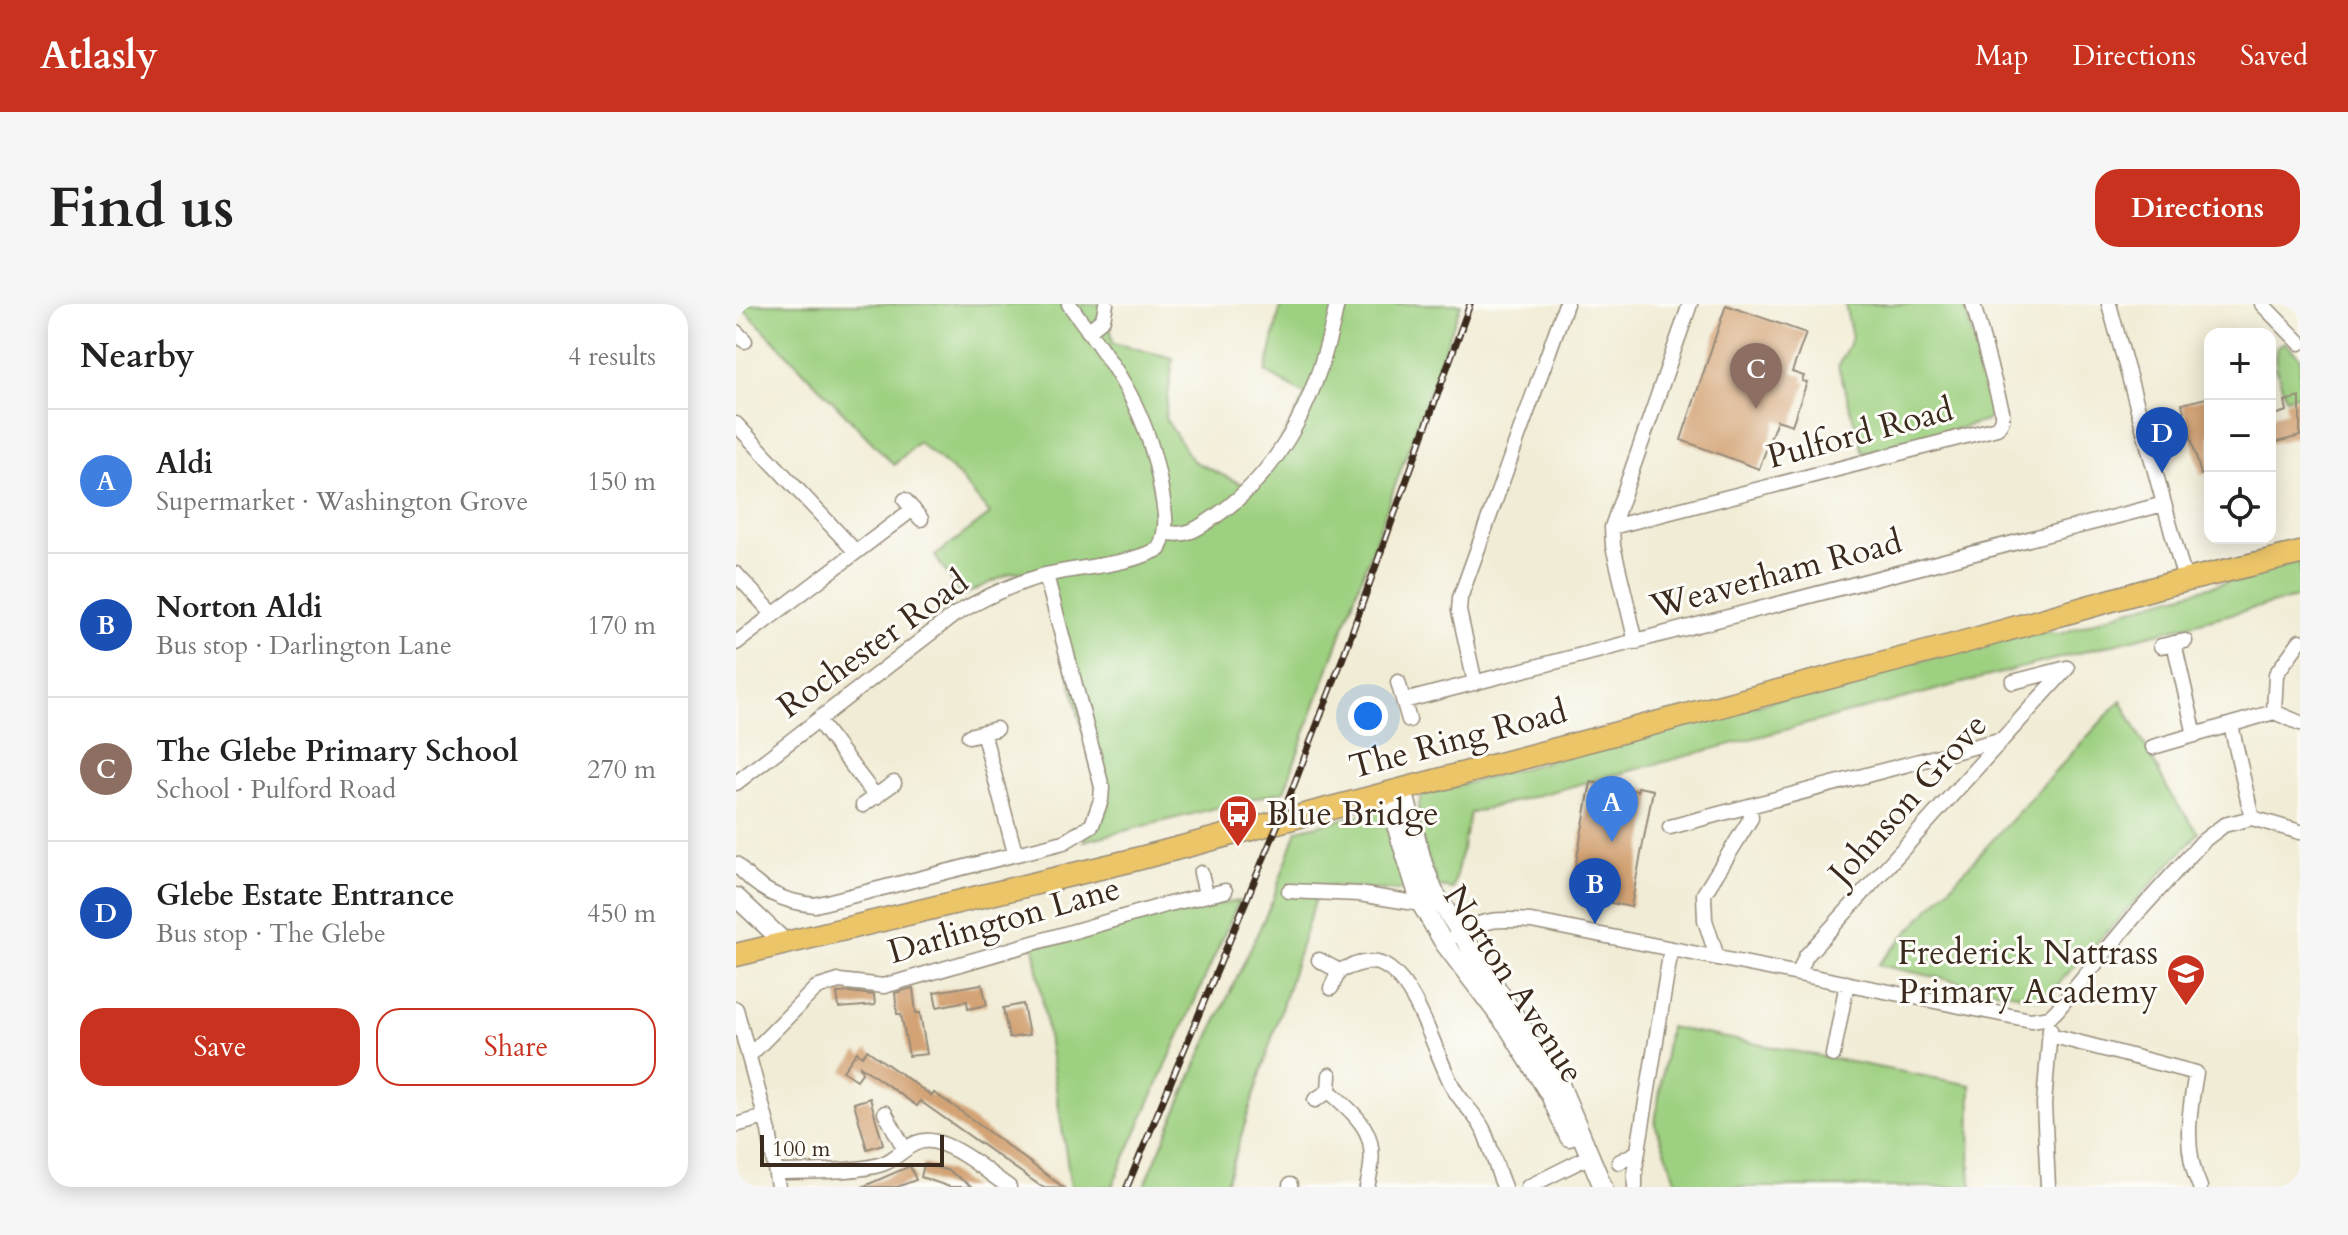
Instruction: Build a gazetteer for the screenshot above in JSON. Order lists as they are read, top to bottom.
{
  "streets": {
    "main road": ["The Ring Road"],
    "street": [
      "Pulford Road",
      "Weaverham Road",
      "Rochester Road",
      "Johnson Grove",
      "Darlington Lane",
      "Norton Avenue"
    ]
  },
  "crossings": [
    ["The Ring Road", "Norton Avenue"]
  ],
  "places": {
    "bus stop": ["Blue Bridge"],
    "school or university": ["Frederick Nattrass Primary Academy"]
  },
  "scale_bar": "100 m",
  "page": {
    "header": "Atlasly",
    "nav": ["Map", "Directions", "Saved"],
    "buttons": [
      "Directions",
      ["Save", "Share"]
    ],
    "title": "Find us",
    "heading": ["Nearby", "4 results"],
    "map_buttons": ["+", "−"],
    "pins": [
      "C",
      "D",
      "A",
      "B"
    ],
    "list": [
      {
        "mark": "A",
        "name": "Aldi",
        "note": "Supermarket · Washington Grove",
        "value": "150 m"
      },
      {
        "mark": "B",
        "name": "Norton Aldi",
        "note": "Bus stop · Darlington Lane",
        "value": "170 m"
      },
      {
        "mark": "C",
        "name": "The Glebe Primary School",
        "note": "School · Pulford Road",
        "value": "270 m"
      },
      {
        "mark": "D",
        "name": "Glebe Estate Entrance",
        "note": "Bus stop · The Glebe",
        "value": "450 m"
      }
    ],
    "scale": "100 m"
  }
}
